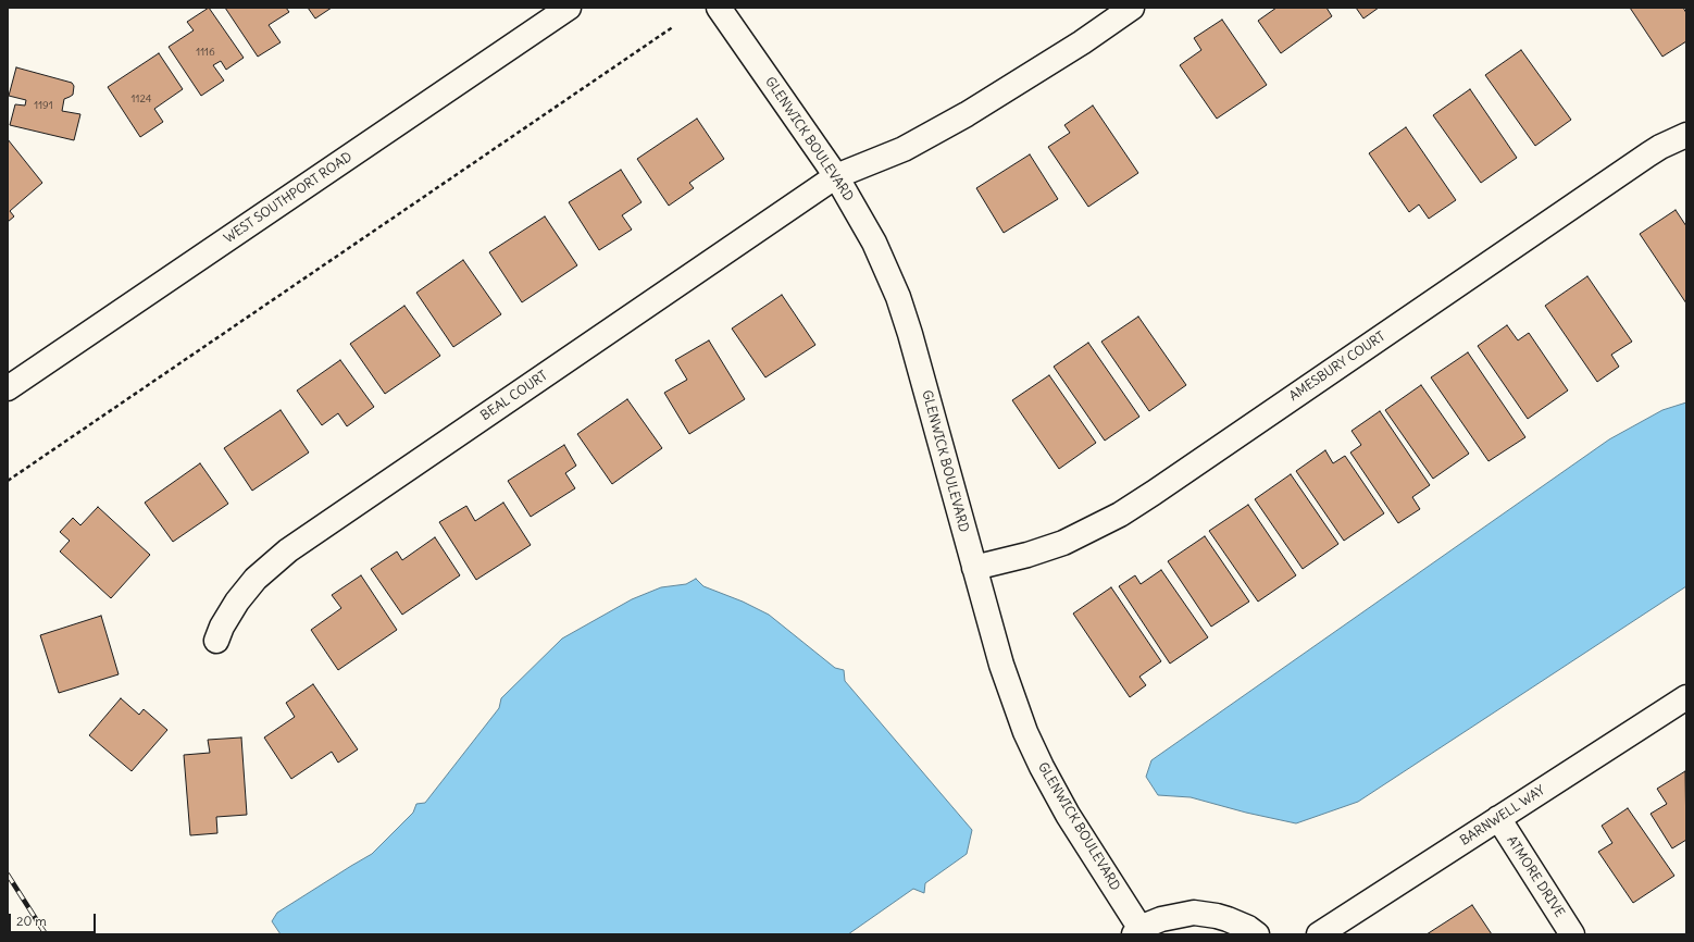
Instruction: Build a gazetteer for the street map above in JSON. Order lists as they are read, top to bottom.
{
  "streets": {
    "street": [
      "GLENWICK BOULEVARD",
      "WEST SOUTHPORT ROAD",
      "AMESBURY COURT",
      "BEAL COURT",
      "BARNWELL WAY",
      "ATMORE DRIVE"
    ]
  },
  "crossings": [
    ["GLENWICK BOULEVARD", "AMESBURY COURT"],
    ["GLENWICK BOULEVARD", "BEAL COURT"],
    ["BARNWELL WAY", "ATMORE DRIVE"]
  ],
  "house_numbers": ["1116", "1124", "1191"],
  "scale_bar": "20 m"
}
